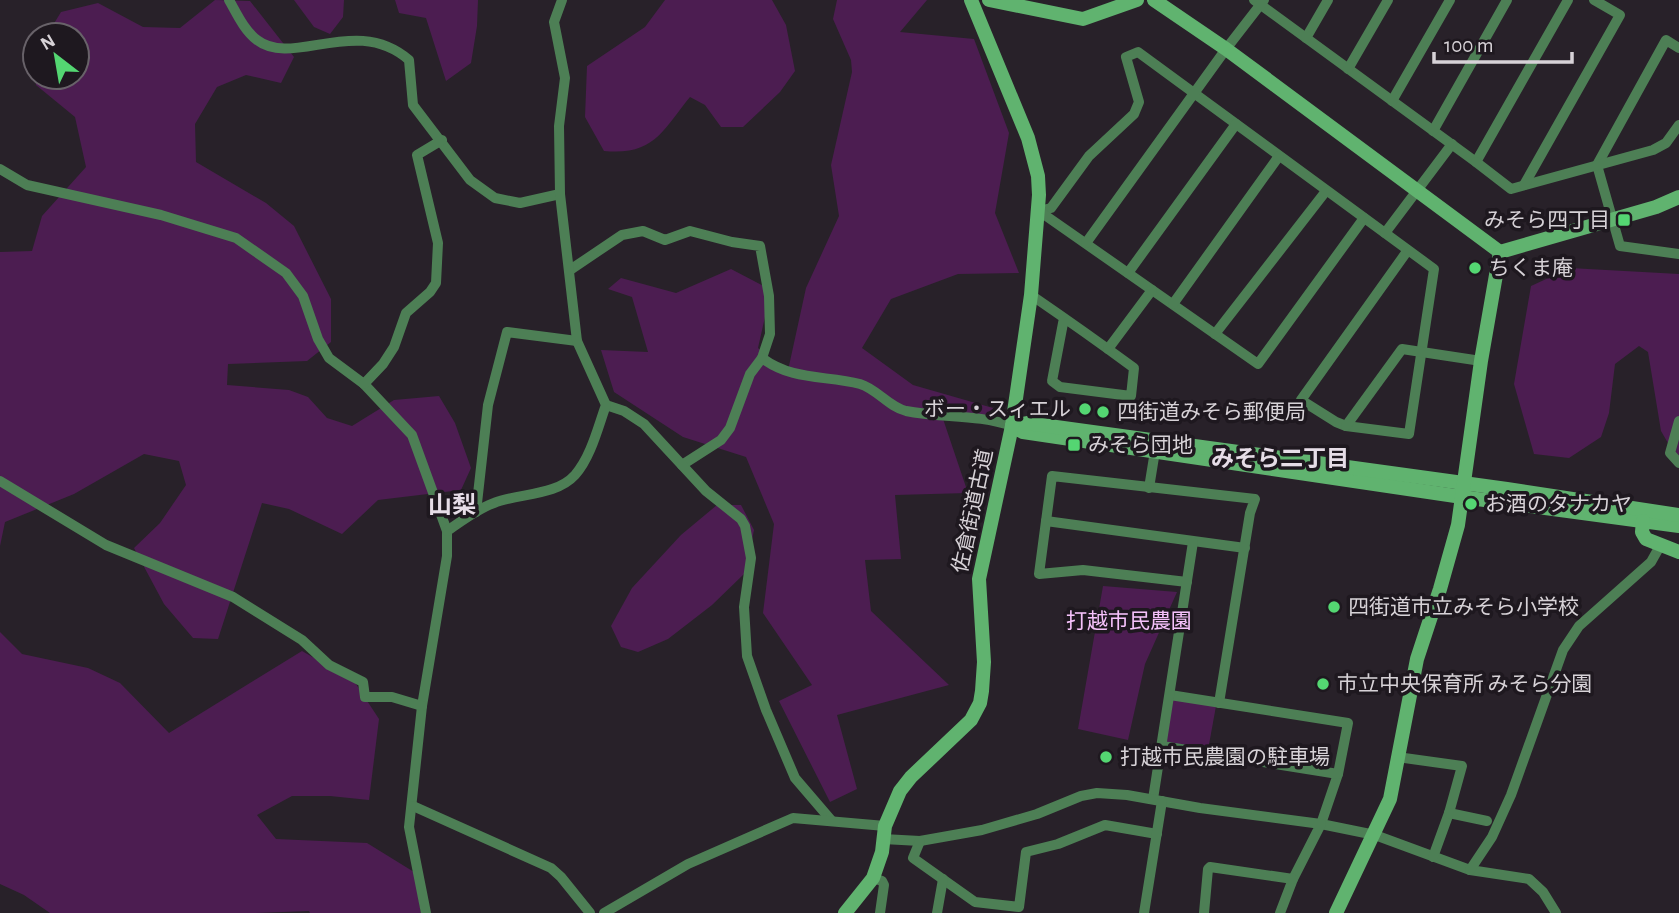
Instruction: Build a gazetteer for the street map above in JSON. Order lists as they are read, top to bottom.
{
  "streets": {
    "street": ["佐倉街道古道"]
  },
  "districts": ["みそら二丁目", "山梨"],
  "parks": ["打越市民農園"],
  "places": {
    "transit": ["みそら四丁目", "みそら団地"],
    "other": [
      "ちくま庵",
      "ボー・スィエル",
      "四街道みそら郵便局",
      "お酒のタナカヤ",
      "四街道市立みそら小学校",
      "市立中央保育所 みそら分園",
      "打越市民農園の駐車場"
    ]
  },
  "scale_bar": "100 m",
  "north": "top left"
}
